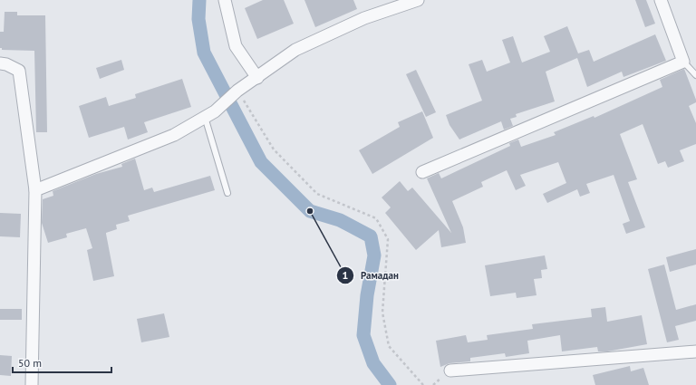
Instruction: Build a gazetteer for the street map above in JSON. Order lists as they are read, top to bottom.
{
  "places": ["Рамадан"],
  "scale_bar": "50 m"
}
